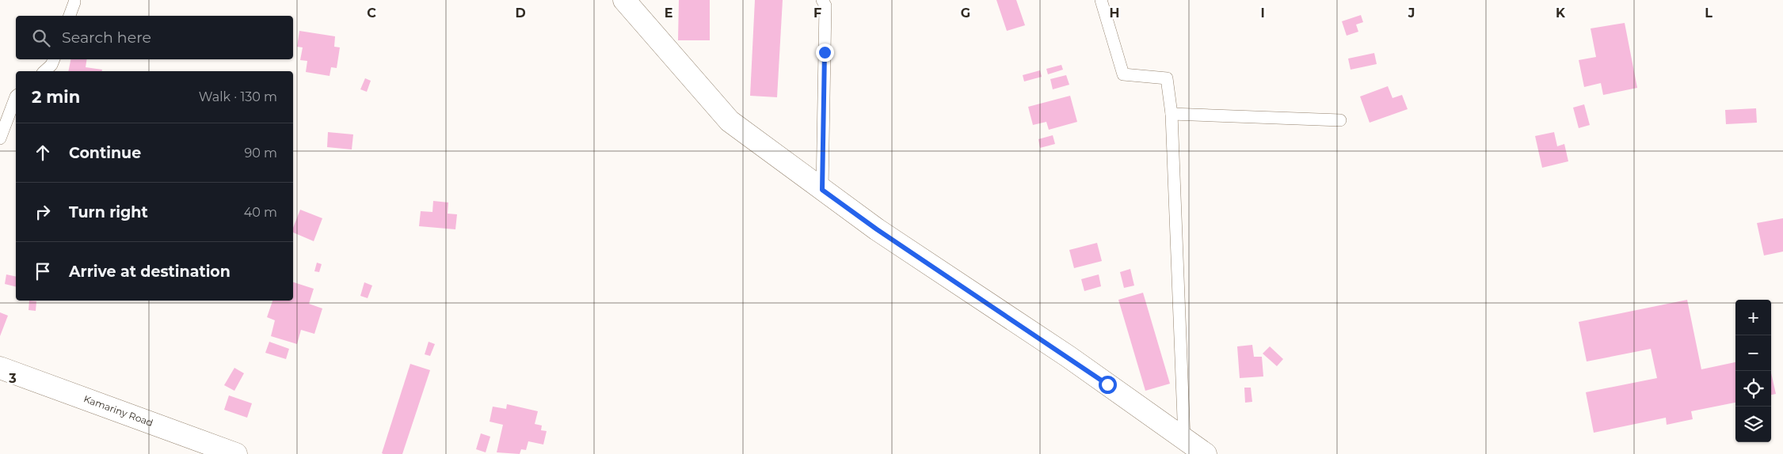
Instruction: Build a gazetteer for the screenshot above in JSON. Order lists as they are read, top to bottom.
{
  "streets": {
    "street": ["Kamariny Road"]
  },
  "page": {
    "search": "Search here",
    "heading": ["2 min", "Walk · 130 m"],
    "list": [
      ["Continue", "90 m"],
      ["Turn right", "40 m"],
      "Arrive at destination"
    ],
    "map_buttons": ["+", "−"]
  },
  "grid": {
    "columns": [
      "C",
      "D",
      "E",
      "F",
      "G",
      "H",
      "I",
      "J",
      "K",
      "L"
    ],
    "rows": ["3"]
  }
}
